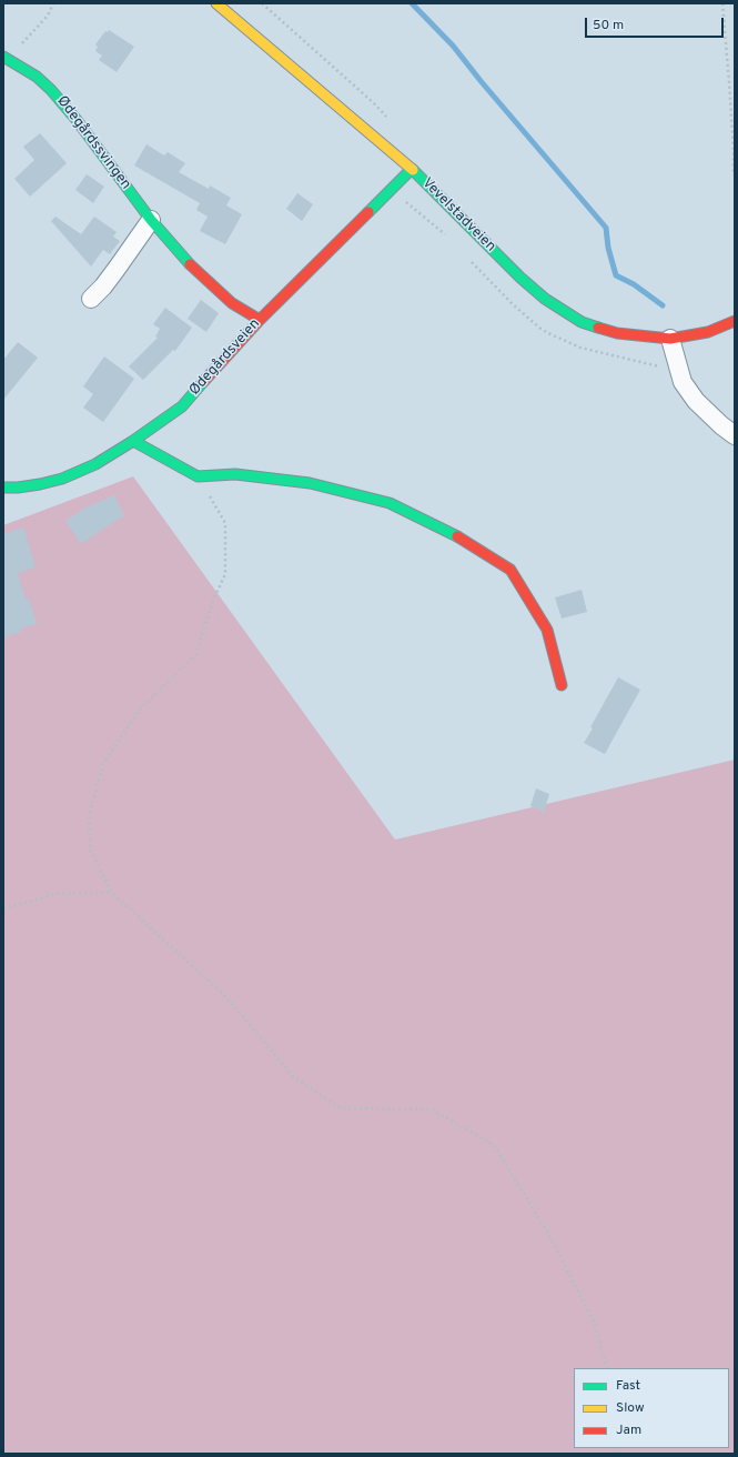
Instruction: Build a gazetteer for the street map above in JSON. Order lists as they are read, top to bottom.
{
  "streets": {
    "street": ["Ødegårdssvingen", "Vevelstadveien", "Ødegårdsveien"]
  },
  "crossings": [
    ["Ødegårdssvingen", "Ødegårdsveien"],
    ["Vevelstadveien", "Ødegårdsveien"]
  ],
  "legend": ["Fast", "Slow", "Jam"],
  "scale_bar": "50 m"
}
